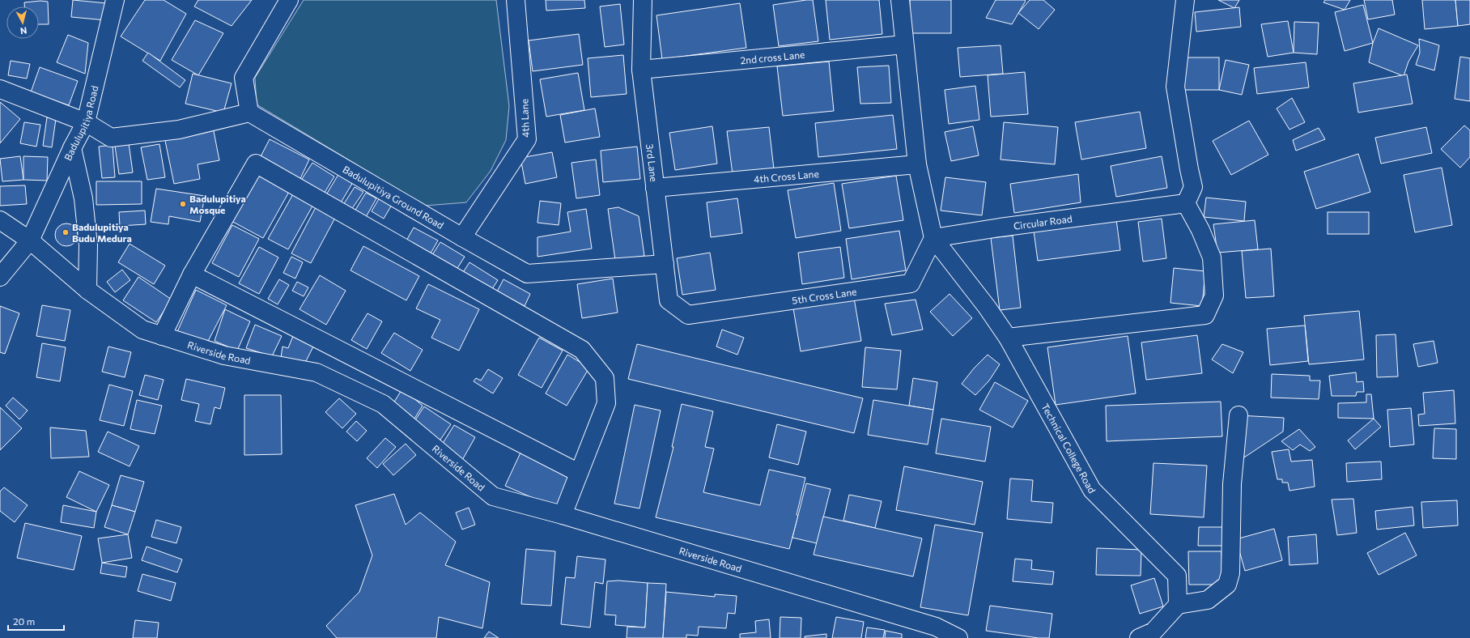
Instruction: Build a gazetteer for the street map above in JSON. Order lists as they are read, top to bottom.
{
  "streets": {
    "street": [
      "2nd cross Lane",
      "4th Lane",
      "Badulupitiya Road",
      "3rd Lane",
      "4th Cross Lane",
      "Badulupitiya Ground Road",
      "Circular Road",
      "5th Cross Lane",
      "Riverside Road",
      "Technical College Road"
    ]
  },
  "crossings": [
    ["2nd cross Lane", "3rd Lane"],
    ["4th Lane", "Badulupitiya Ground Road"],
    ["Badulupitiya Road", "Riverside Road"],
    ["3rd Lane", "4th Cross Lane"],
    ["3rd Lane", "Badulupitiya Ground Road"],
    ["3rd Lane", "5th Cross Lane"],
    ["Circular Road", "5th Cross Lane"],
    ["Circular Road", "Technical College Road"],
    ["5th Cross Lane", "Technical College Road"]
  ],
  "places": ["Badulupitiya Mosque", "Badulupitiya Budu Medura"],
  "scale_bar": "20 m",
  "north": "bottom"
}
